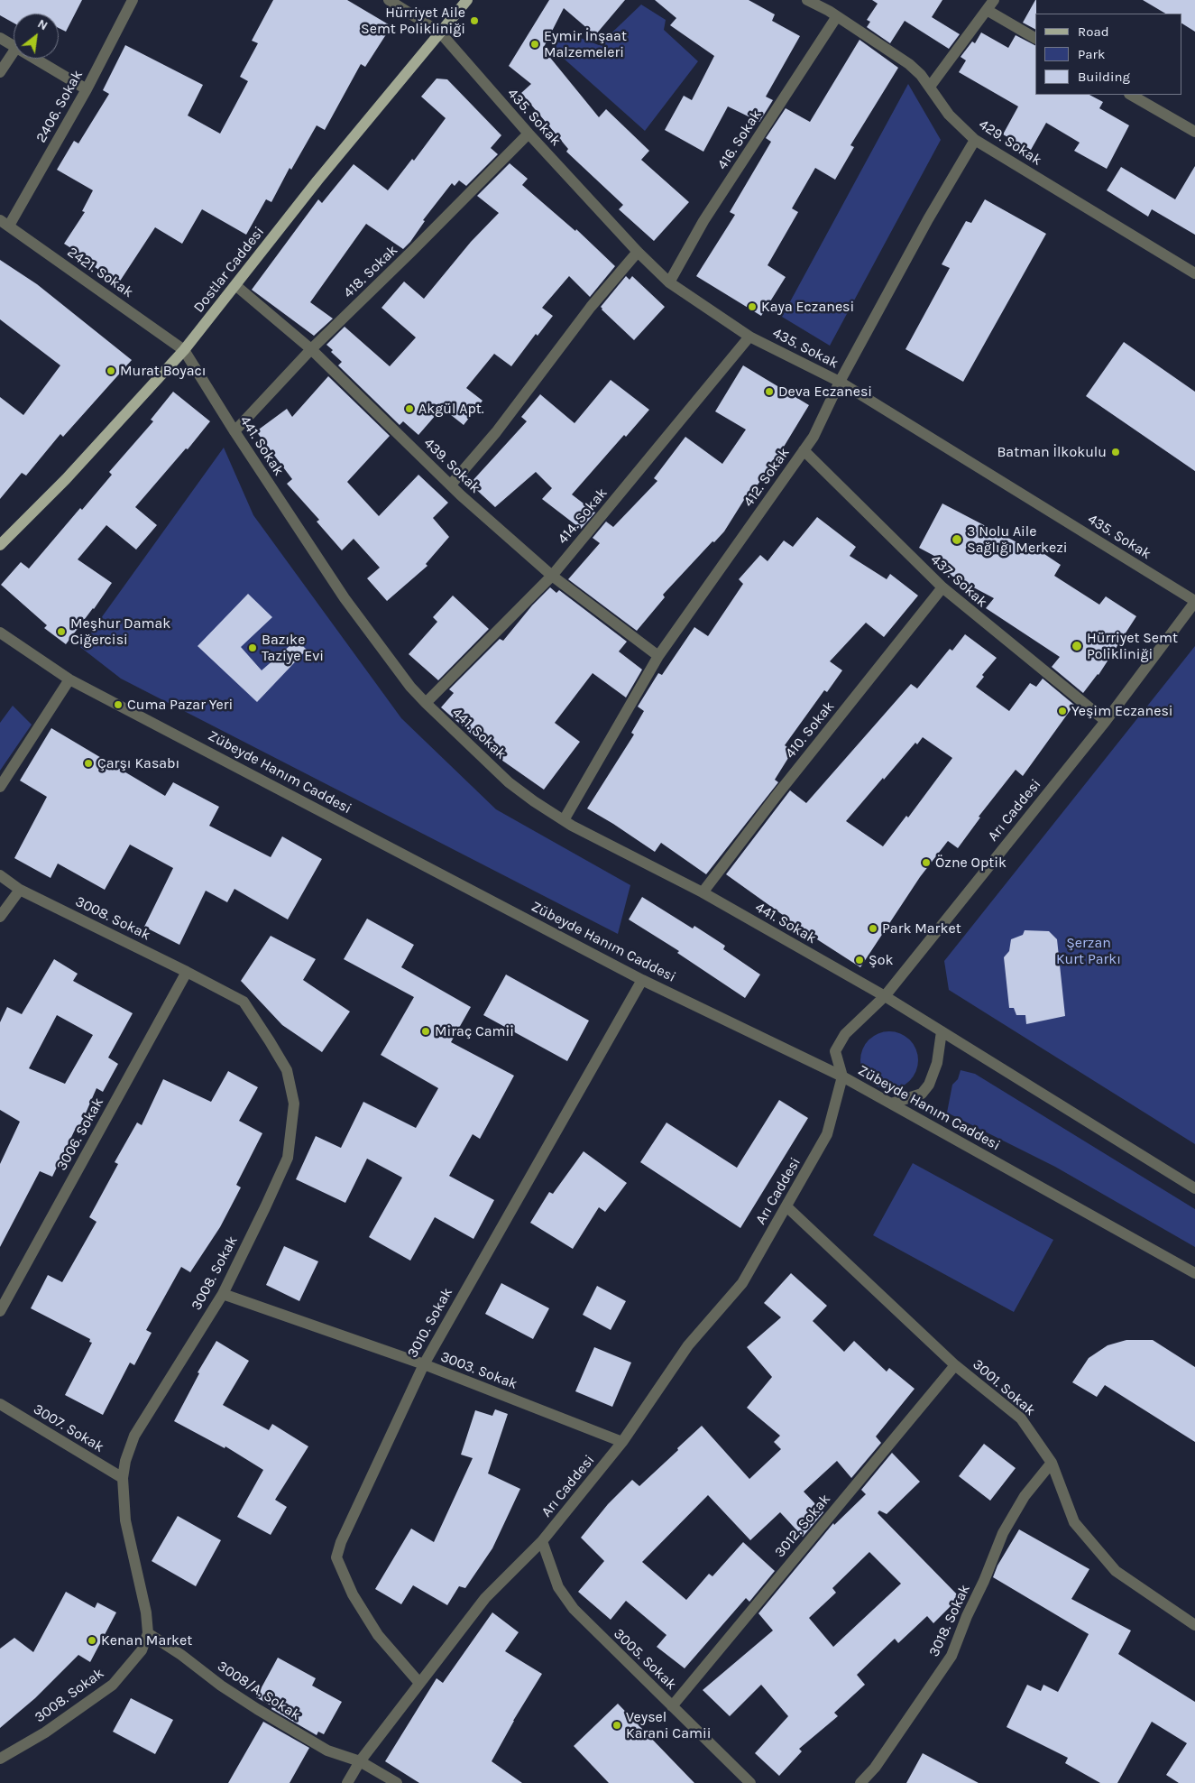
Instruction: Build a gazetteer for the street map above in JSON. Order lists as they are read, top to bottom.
{
  "streets": {
    "main road": ["Dostlar Caddesi"],
    "street": [
      "2406. Sokak",
      "435. Sokak",
      "416. Sokak",
      "429. Sokak",
      "418. Sokak",
      "2421. Sokak",
      "441. Sokak",
      "439. Sokak",
      "412. Sokak",
      "414. Sokak",
      "437. Sokak",
      "410. Sokak",
      "Zübeyde Hanım Caddesi",
      "Arı Caddesi",
      "3008. Sokak",
      "3006. Sokak",
      "3010. Sokak",
      "3003. Sokak",
      "3001. Sokak",
      "3007. Sokak",
      "3012. Sokak",
      "3018. Sokak",
      "3005. Sokak",
      "3008/A. Sokak"
    ]
  },
  "crossings": [
    ["2406. Sokak", "2421. Sokak"],
    ["435. Sokak", "416. Sokak"],
    ["435. Sokak", "Dostlar Caddesi"],
    ["435. Sokak", "418. Sokak"],
    ["435. Sokak", "412. Sokak"],
    ["435. Sokak", "414. Sokak"],
    ["435. Sokak", "Arı Caddesi"],
    ["416. Sokak", "429. Sokak"],
    ["429. Sokak", "412. Sokak"],
    ["Dostlar Caddesi", "2421. Sokak"],
    ["Dostlar Caddesi", "441. Sokak"],
    ["Dostlar Caddesi", "439. Sokak"],
    ["418. Sokak", "441. Sokak"],
    ["418. Sokak", "439. Sokak"],
    ["2421. Sokak", "441. Sokak"],
    ["441. Sokak", "412. Sokak"],
    ["441. Sokak", "414. Sokak"],
    ["441. Sokak", "410. Sokak"],
    ["441. Sokak", "Zübeyde Hanım Caddesi"],
    ["441. Sokak", "Arı Caddesi"],
    ["439. Sokak", "412. Sokak"],
    ["439. Sokak", "414. Sokak"],
    ["412. Sokak", "437. Sokak"],
    ["437. Sokak", "410. Sokak"],
    ["437. Sokak", "Arı Caddesi"],
    ["Zübeyde Hanım Caddesi", "Arı Caddesi"],
    ["Zübeyde Hanım Caddesi", "3010. Sokak"],
    ["Arı Caddesi", "3010. Sokak"],
    ["Arı Caddesi", "3003. Sokak"],
    ["Arı Caddesi", "3001. Sokak"],
    ["Arı Caddesi", "3005. Sokak"],
    ["Arı Caddesi", "3008/A. Sokak"],
    ["3008. Sokak", "3006. Sokak"],
    ["3008. Sokak", "3003. Sokak"],
    ["3008. Sokak", "3007. Sokak"],
    ["3008. Sokak", "3008/A. Sokak"],
    ["3010. Sokak", "3003. Sokak"],
    ["3001. Sokak", "3012. Sokak"],
    ["3001. Sokak", "3018. Sokak"],
    ["3012. Sokak", "3005. Sokak"]
  ],
  "parks": ["Şerzan Kurt Parkı"],
  "places": [
    "Hürriyet Aile Semt Polikliniği",
    "Eymir İnşaat Malzemeleri",
    "Kaya Eczanesi",
    "Murat Boyacı",
    "Deva Eczanesi",
    "Akgül Apt.",
    "Batman İlkokulu",
    "3 Nolu Aile Sağlığı Merkezi",
    "Meşhur Damak Ciğercisi",
    "Hürriyet Semt Polikliniği",
    "Bazıke Taziye Evi",
    "Cuma Pazar Yeri",
    "Yeşim Eczanesi",
    "Çarşı Kasabı",
    "Özne Optik",
    "Park Market",
    "Şok",
    "Miraç Camii",
    "Kenan Market",
    "Veysel Karani Camii"
  ],
  "legend": ["Road", "Park", "Building"],
  "north": "top right"
}
